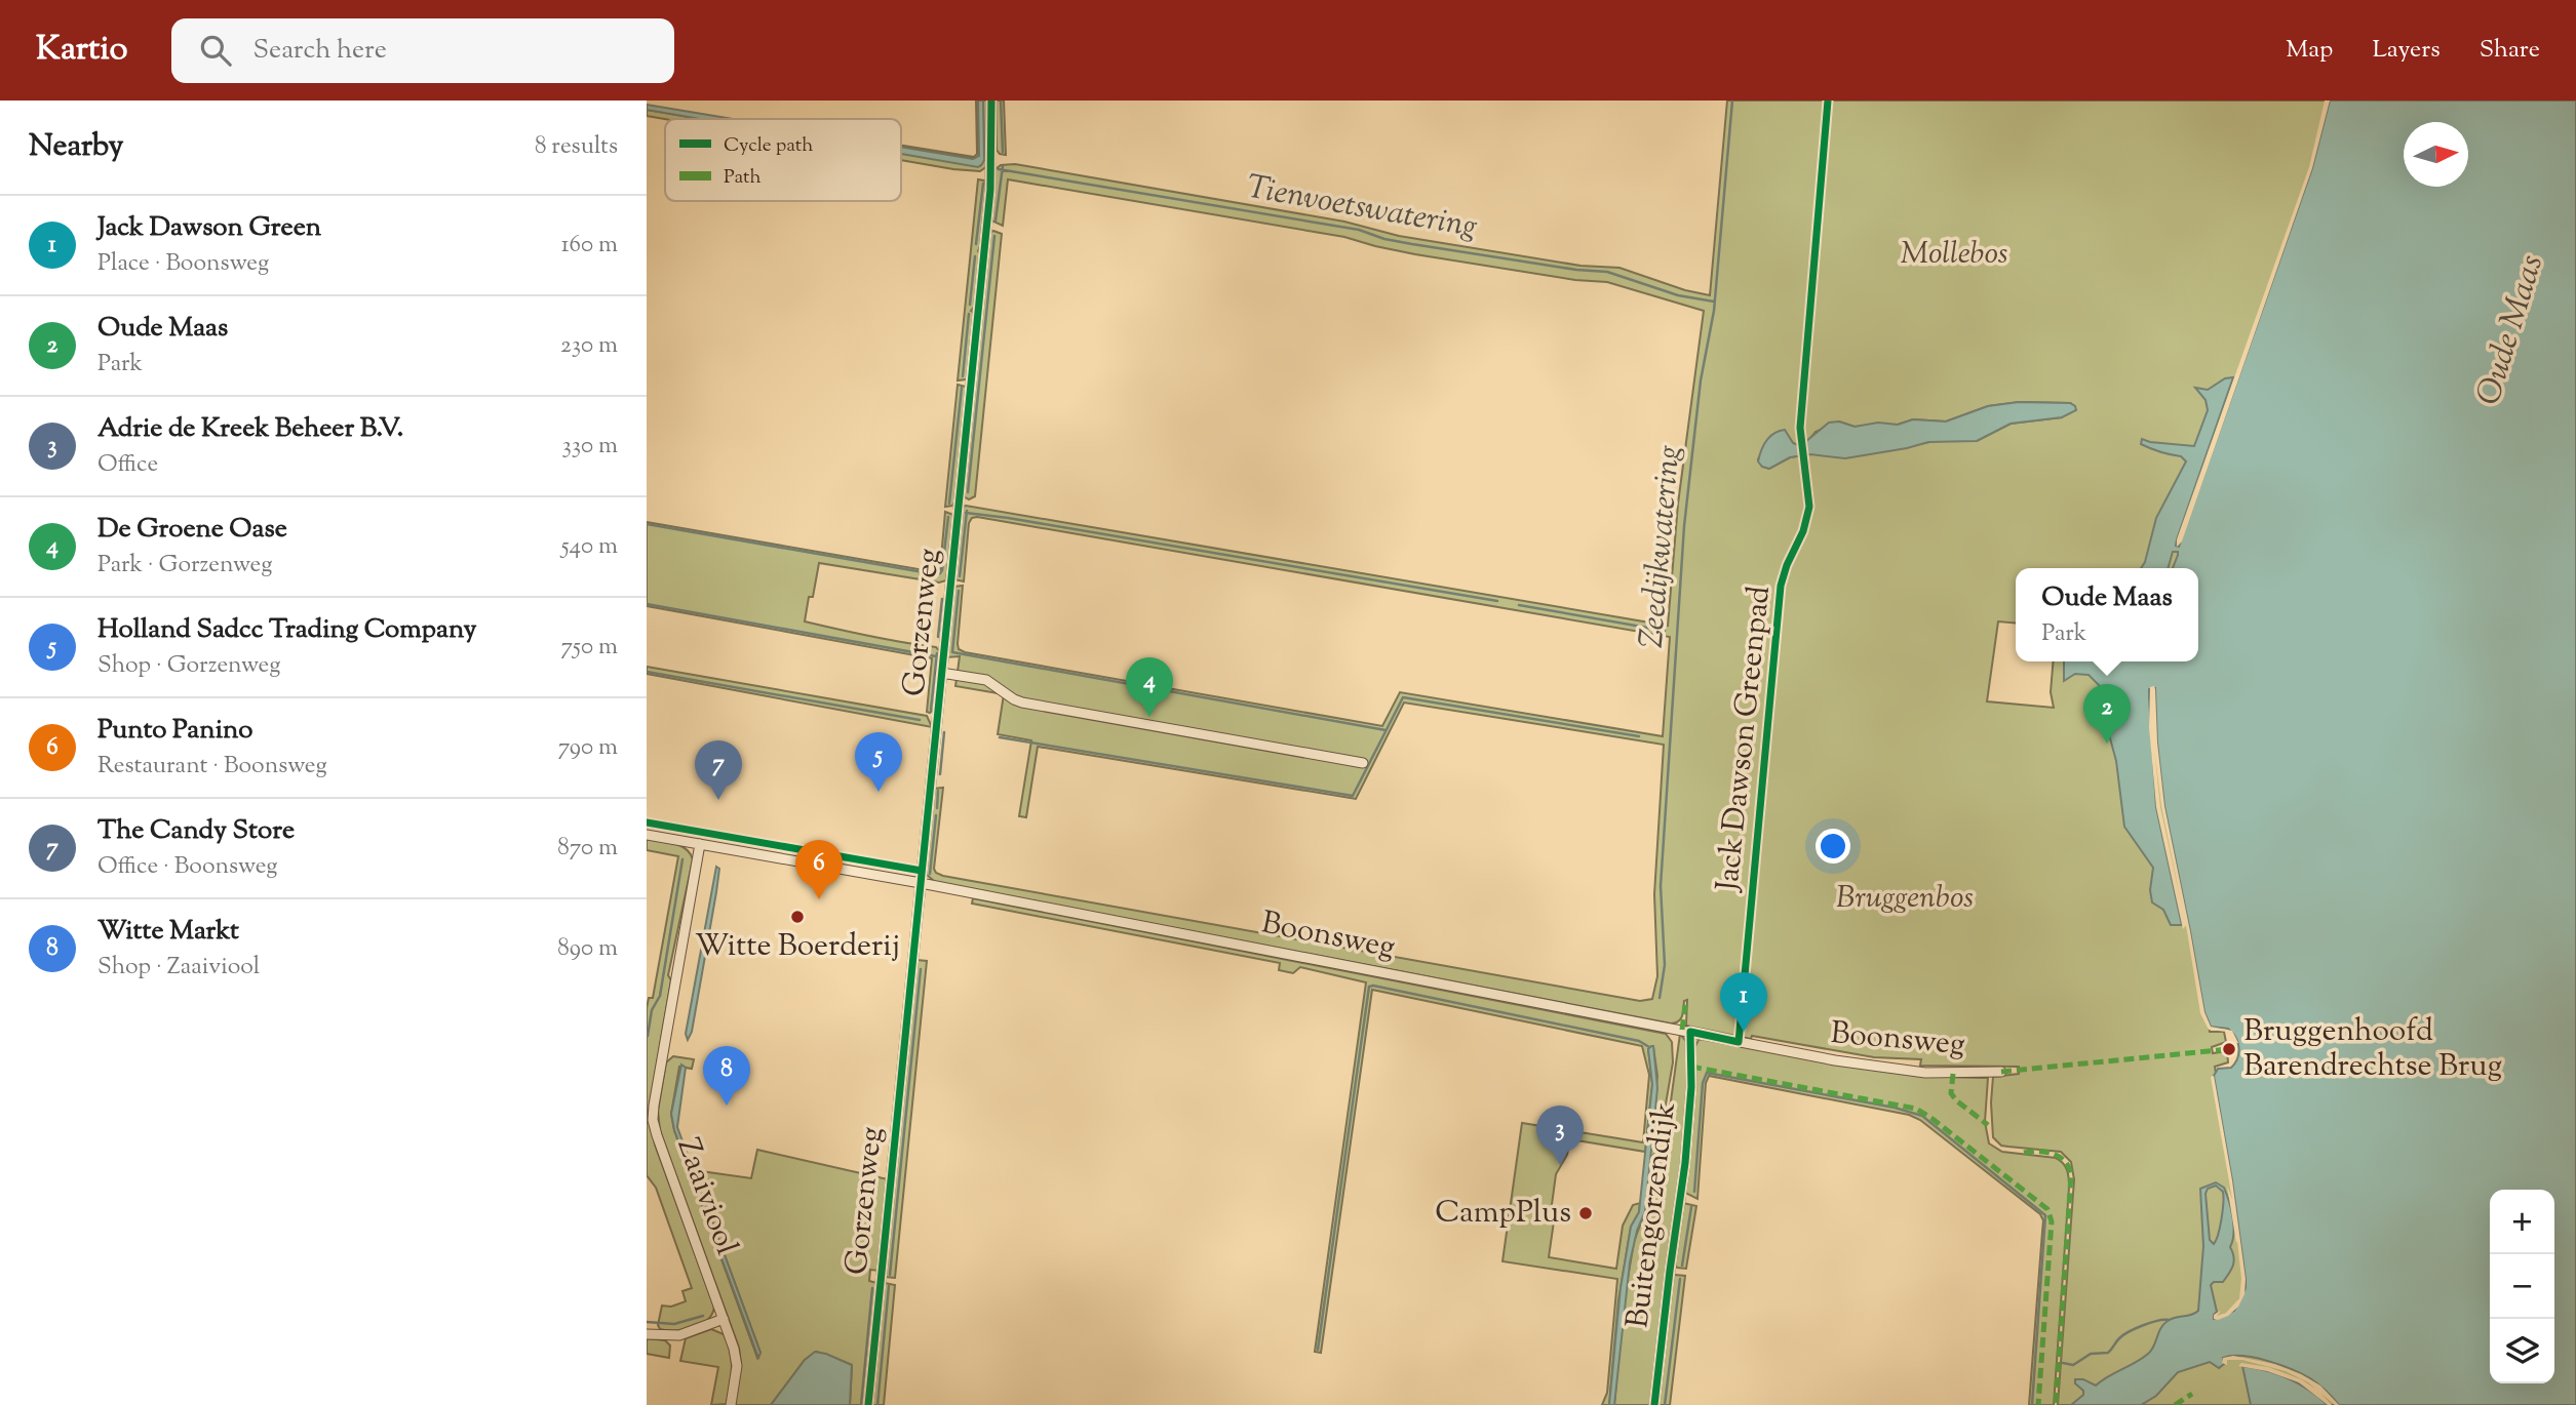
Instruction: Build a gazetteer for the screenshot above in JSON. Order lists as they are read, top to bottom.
{
  "streets": {
    "street": [
      "Gorzenweg",
      "Boonsweg",
      "Zaaiviool",
      "Buitengorzendijk"
    ],
    "cycle path": ["Jack Dawson Greenpad"]
  },
  "crossings": [
    ["Gorzenweg", "Boonsweg"],
    ["Boonsweg", "Zaaiviool"],
    ["Boonsweg", "Buitengorzendijk"]
  ],
  "water": ["Tienvoetswatering", "Oude Maas", "Zeedijkwatering"],
  "parks": ["Mollebos", "Bruggenbos"],
  "places": ["Witte Boerderij", "Bruggenhoofd Barendrechtse Brug", "CampPlus"],
  "legend": ["Cycle path", "Path"],
  "north": "right",
  "page": {
    "header": "Kartio",
    "search": "Search here",
    "nav": ["Map", "Layers", "Share"],
    "heading": ["Nearby", "8 results"],
    "list": [
      {
        "mark": "1",
        "name": "Jack Dawson Green",
        "note": "Place · Boonsweg",
        "value": "160 m"
      },
      {
        "mark": "2",
        "name": "Oude Maas",
        "note": "Park",
        "value": "230 m"
      },
      {
        "mark": "3",
        "name": "Adrie de Kreek Beheer B.V.",
        "note": "Office",
        "value": "330 m"
      },
      {
        "mark": "4",
        "name": "De Groene Oase",
        "note": "Park · Gorzenweg",
        "value": "540 m"
      },
      {
        "mark": "5",
        "name": "Holland Sadcc Trading Company",
        "note": "Shop · Gorzenweg",
        "value": "750 m"
      },
      {
        "mark": "6",
        "name": "Punto Panino",
        "note": "Restaurant · Boonsweg",
        "value": "790 m"
      },
      {
        "mark": "7",
        "name": "The Candy Store",
        "note": "Office · Boonsweg",
        "value": "870 m"
      },
      {
        "mark": "8",
        "name": "Witte Markt",
        "note": "Shop · Zaaiviool",
        "value": "890 m"
      }
    ],
    "popup": ["Oude Maas", "Park"],
    "pins": [
      "4",
      "2",
      "5",
      "7",
      "6",
      "1",
      "8",
      "3"
    ],
    "map_buttons": ["+", "−"]
  }
}
